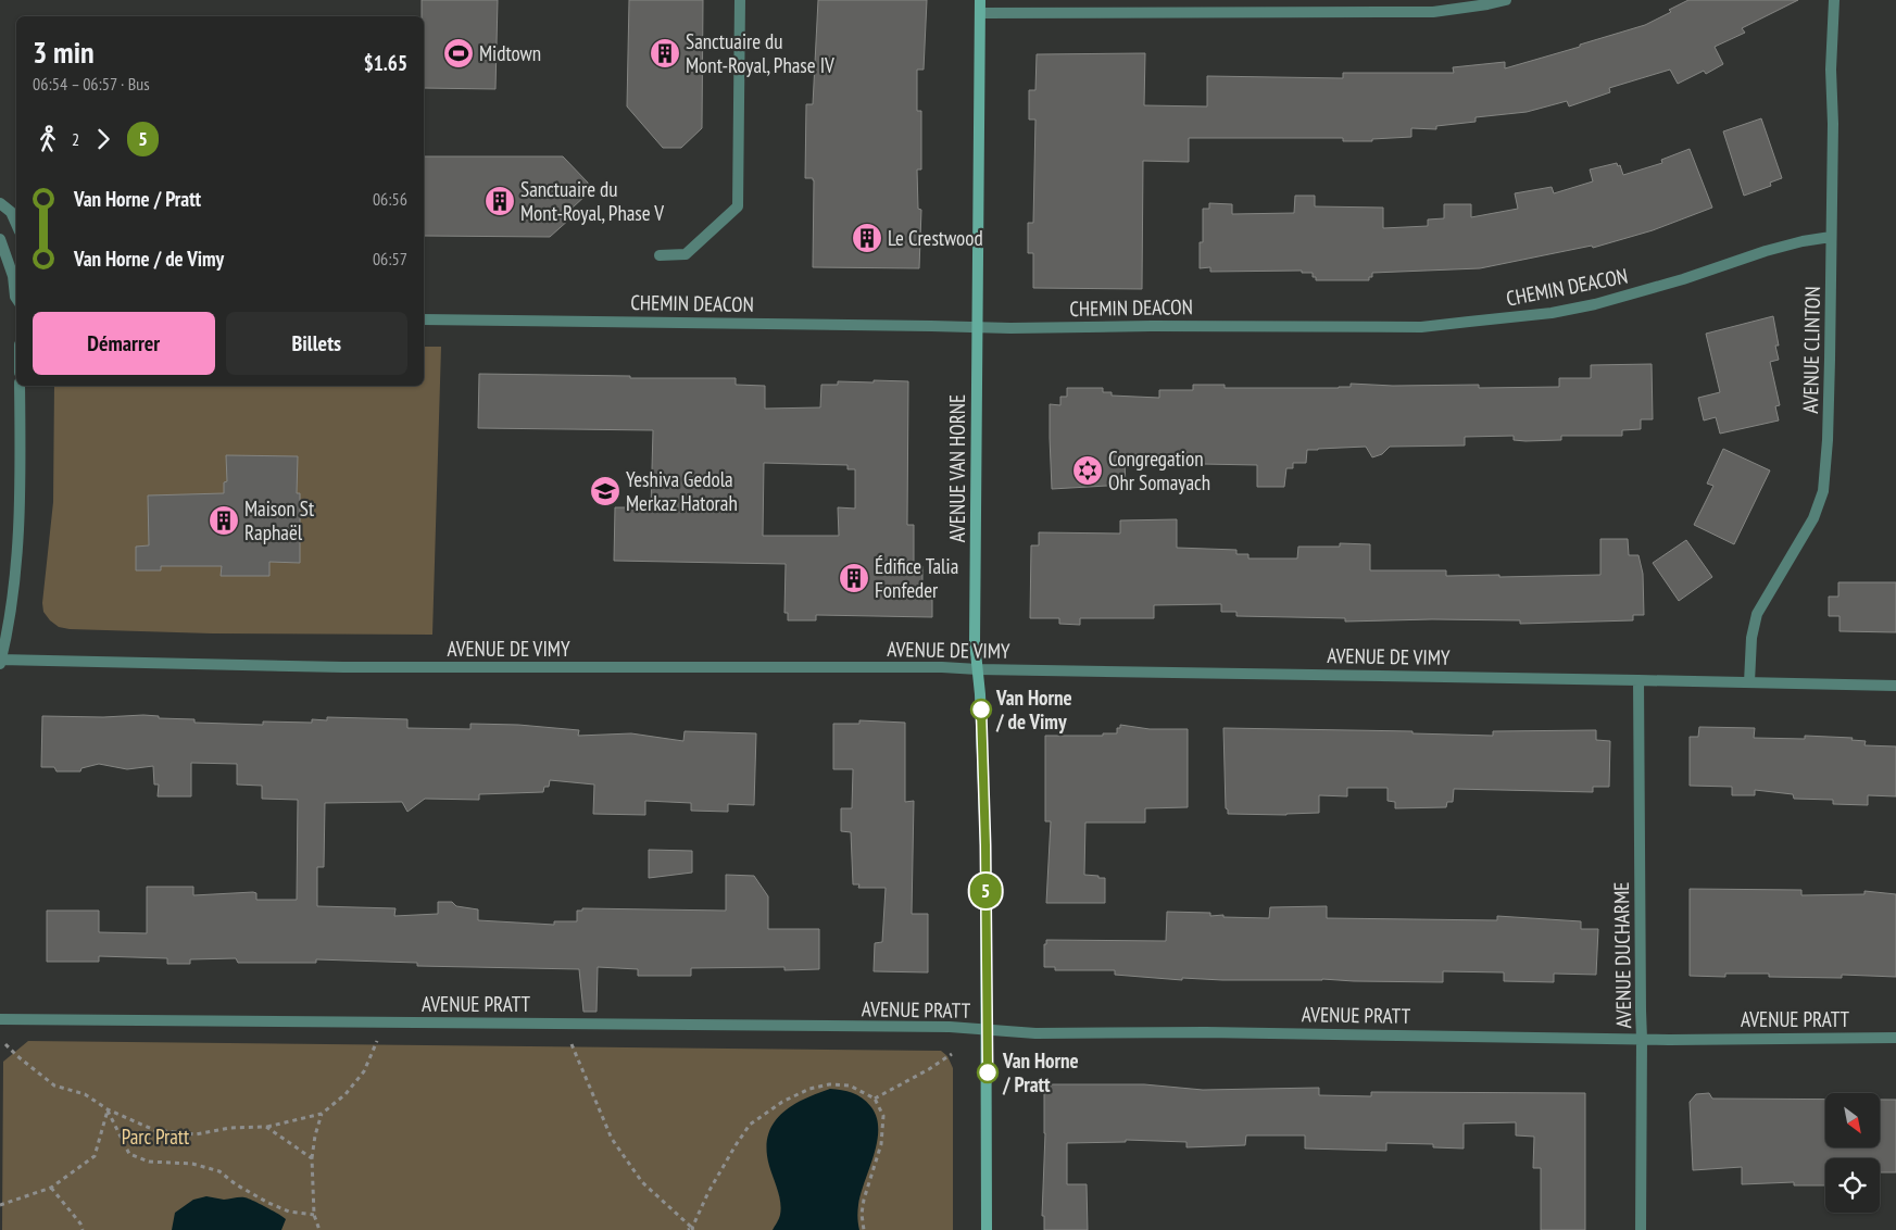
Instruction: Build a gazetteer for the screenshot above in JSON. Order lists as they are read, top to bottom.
{
  "streets": {
    "main road": ["AVENUE VAN HORNE"],
    "street": [
      "CHEMIN DEACON",
      "AVENUE CLINTON",
      "AVENUE DE VIMY",
      "AVENUE DUCHARME",
      "AVENUE PRATT"
    ]
  },
  "crossings": [
    ["CHEMIN DEACON", "AVENUE CLINTON"],
    ["CHEMIN DEACON", "AVENUE VAN HORNE"],
    ["AVENUE CLINTON", "AVENUE DE VIMY"],
    ["AVENUE VAN HORNE", "AVENUE DE VIMY"],
    ["AVENUE VAN HORNE", "AVENUE PRATT"],
    ["AVENUE DE VIMY", "AVENUE DUCHARME"],
    ["AVENUE DUCHARME", "AVENUE PRATT"]
  ],
  "parks": ["Parc Pratt"],
  "places": {
    "sports": ["Midtown"],
    "building": [
      "Sanctuaire du Mont-Royal, Phase IV",
      "Sanctuaire du Mont-Royal, Phase V",
      "Le Crestwood",
      "Maison St Raphaël",
      "Édifice Talia Fonfeder"
    ],
    "synagogue": ["Congregation Ohr Somayach"],
    "school or university": ["Yeshiva Gedola Merkaz Hatorah"],
    "other": ["Van Horne / de Vimy", "Van Horne / Pratt"]
  },
  "lines": ["bus line 5"],
  "north": "bottom right",
  "page": {
    "on_map": "5",
    "heading": ["3 min", "06:54 – 06:57 · Bus", "$1.65"],
    "legs": ["2", "5"],
    "list": [
      {
        "name": "Van Horne / Pratt",
        "value": "06:56"
      },
      {
        "name": "Van Horne / de Vimy",
        "value": "06:57"
      }
    ],
    "buttons": ["Démarrer", "Billets"]
  }
}
